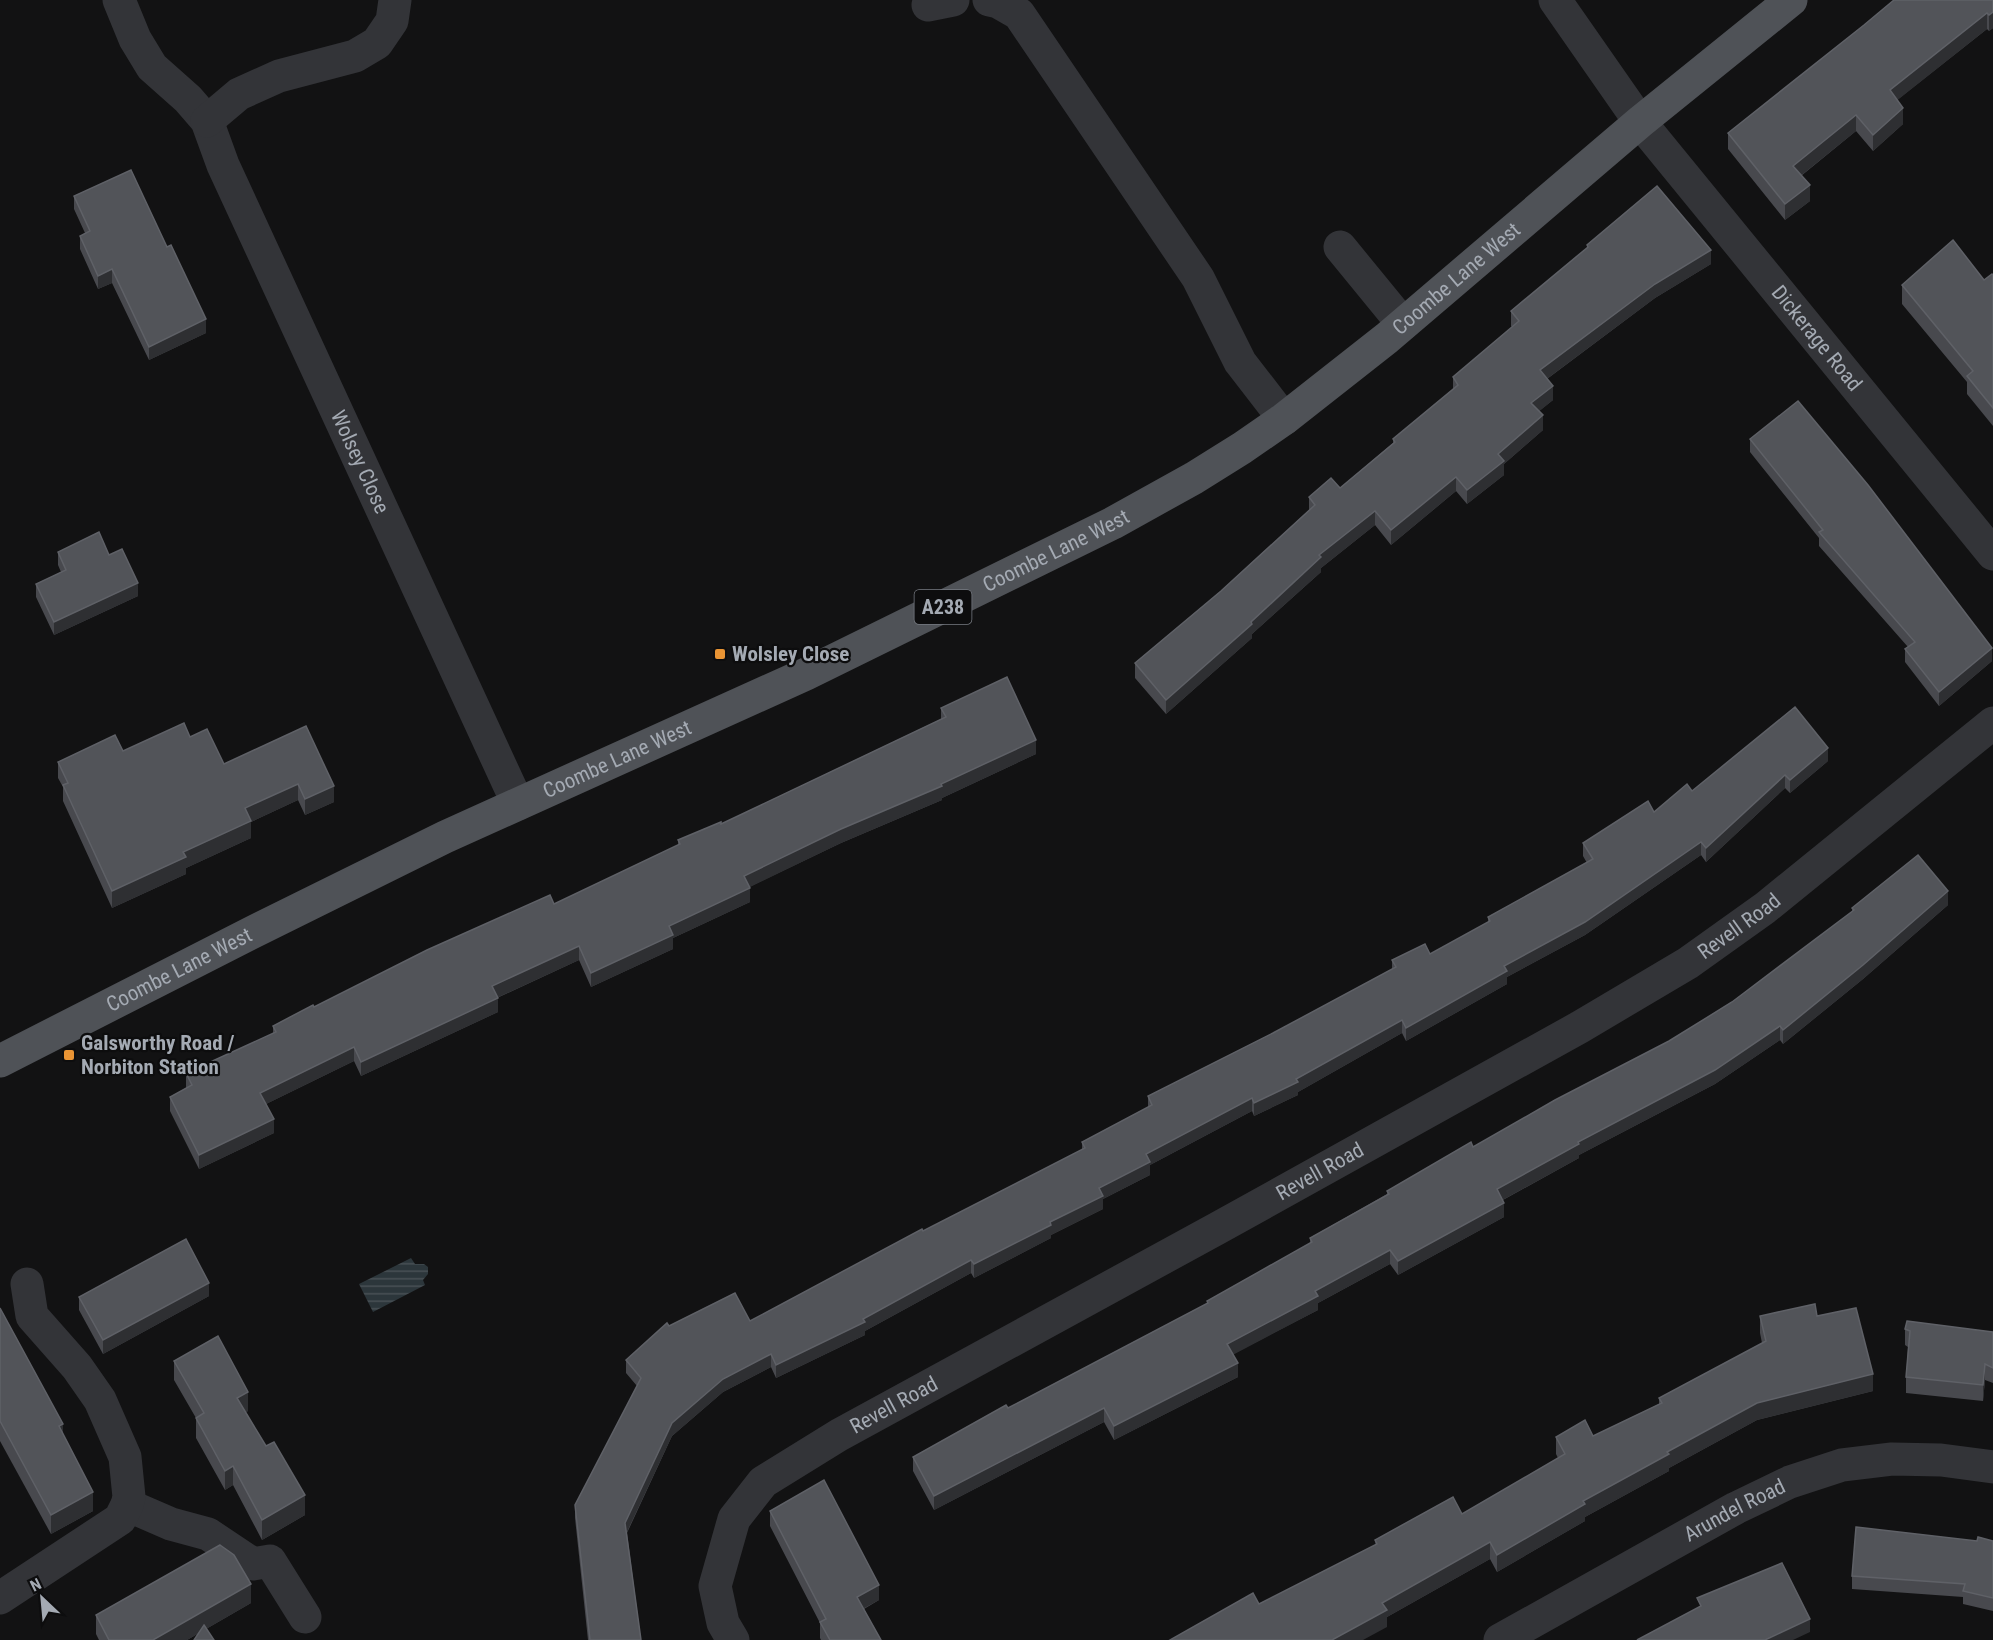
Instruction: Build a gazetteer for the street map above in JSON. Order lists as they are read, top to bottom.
{
  "streets": {
    "main road": ["Coombe Lane West", "A238"],
    "street": [
      "Dickerage Road",
      "Wolsey Close",
      "Revell Road",
      "Arundel Road"
    ]
  },
  "crossings": [
    ["Coombe Lane West", "Dickerage Road"],
    ["Coombe Lane West", "Wolsey Close"]
  ],
  "places": {
    "transit": ["Wolsley Close", "Galsworthy Road / Norbiton Station"]
  },
  "north": "top left"
}
